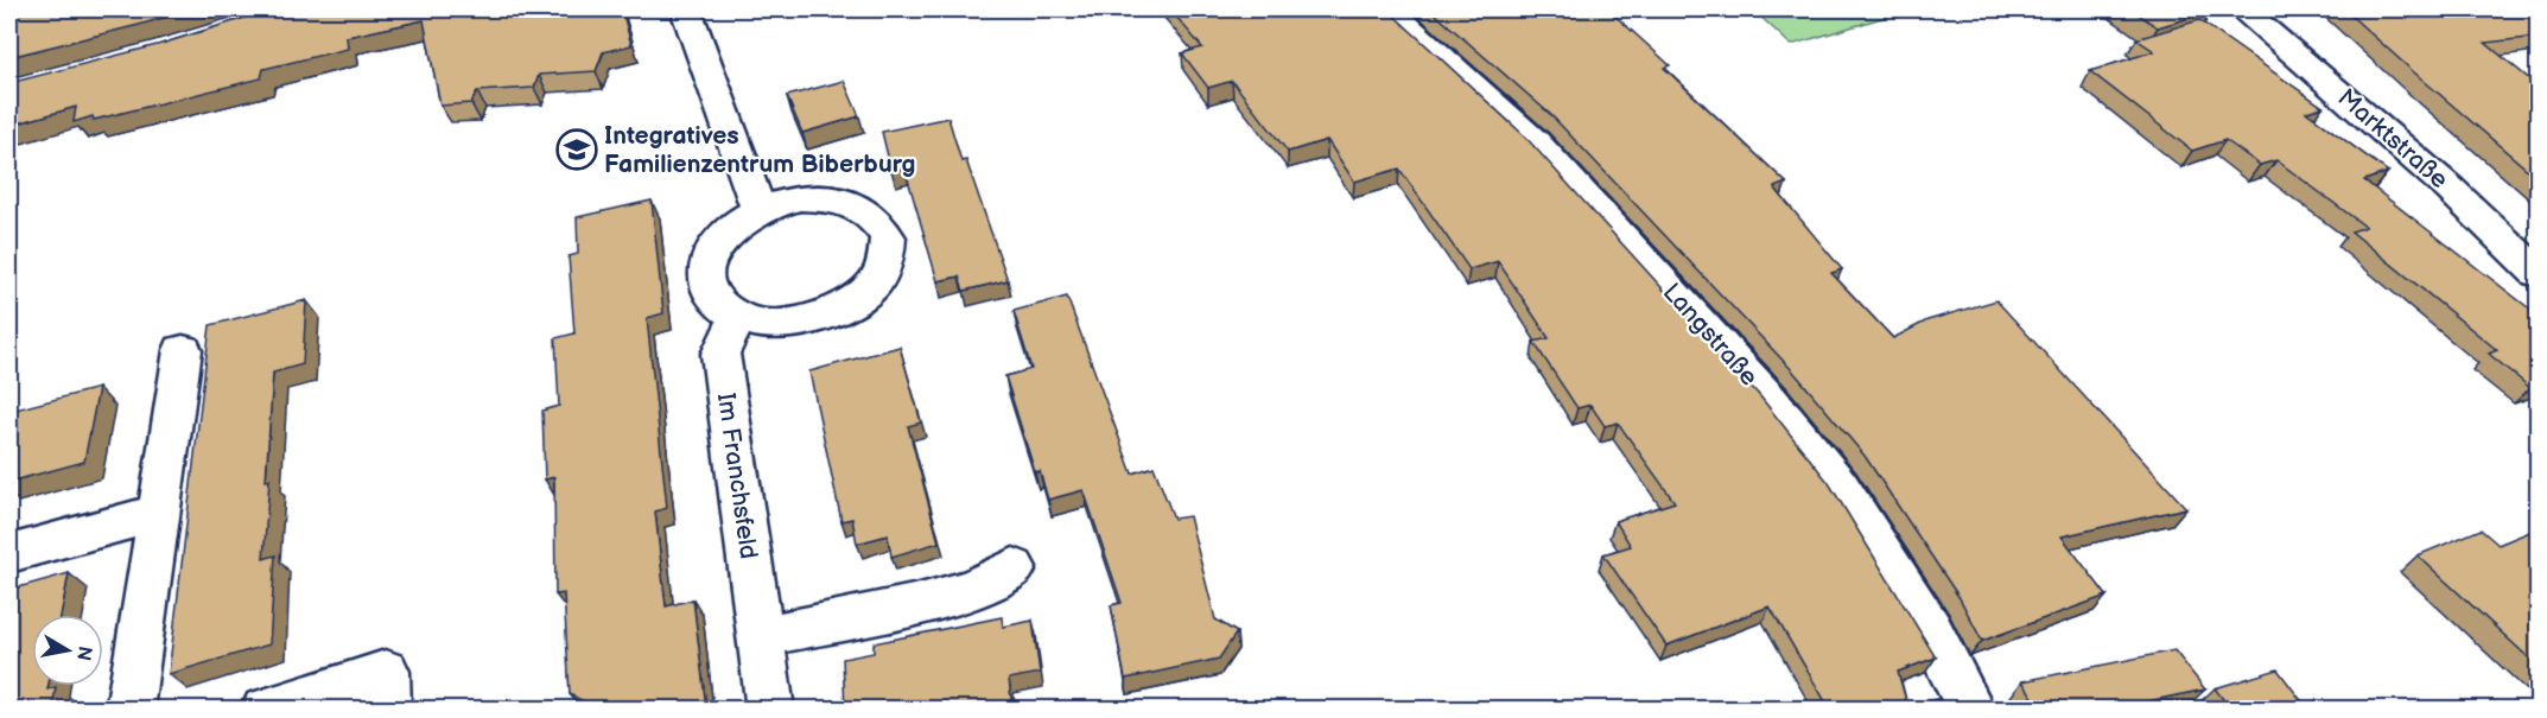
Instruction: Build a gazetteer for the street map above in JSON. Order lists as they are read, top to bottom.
{
  "streets": {
    "street": ["Marktstraße", "Langstraße", "Im Franchsfeld"]
  },
  "places": {
    "school or university": ["Integratives Familienzentrum Biberburg"]
  },
  "north": "right"
}
